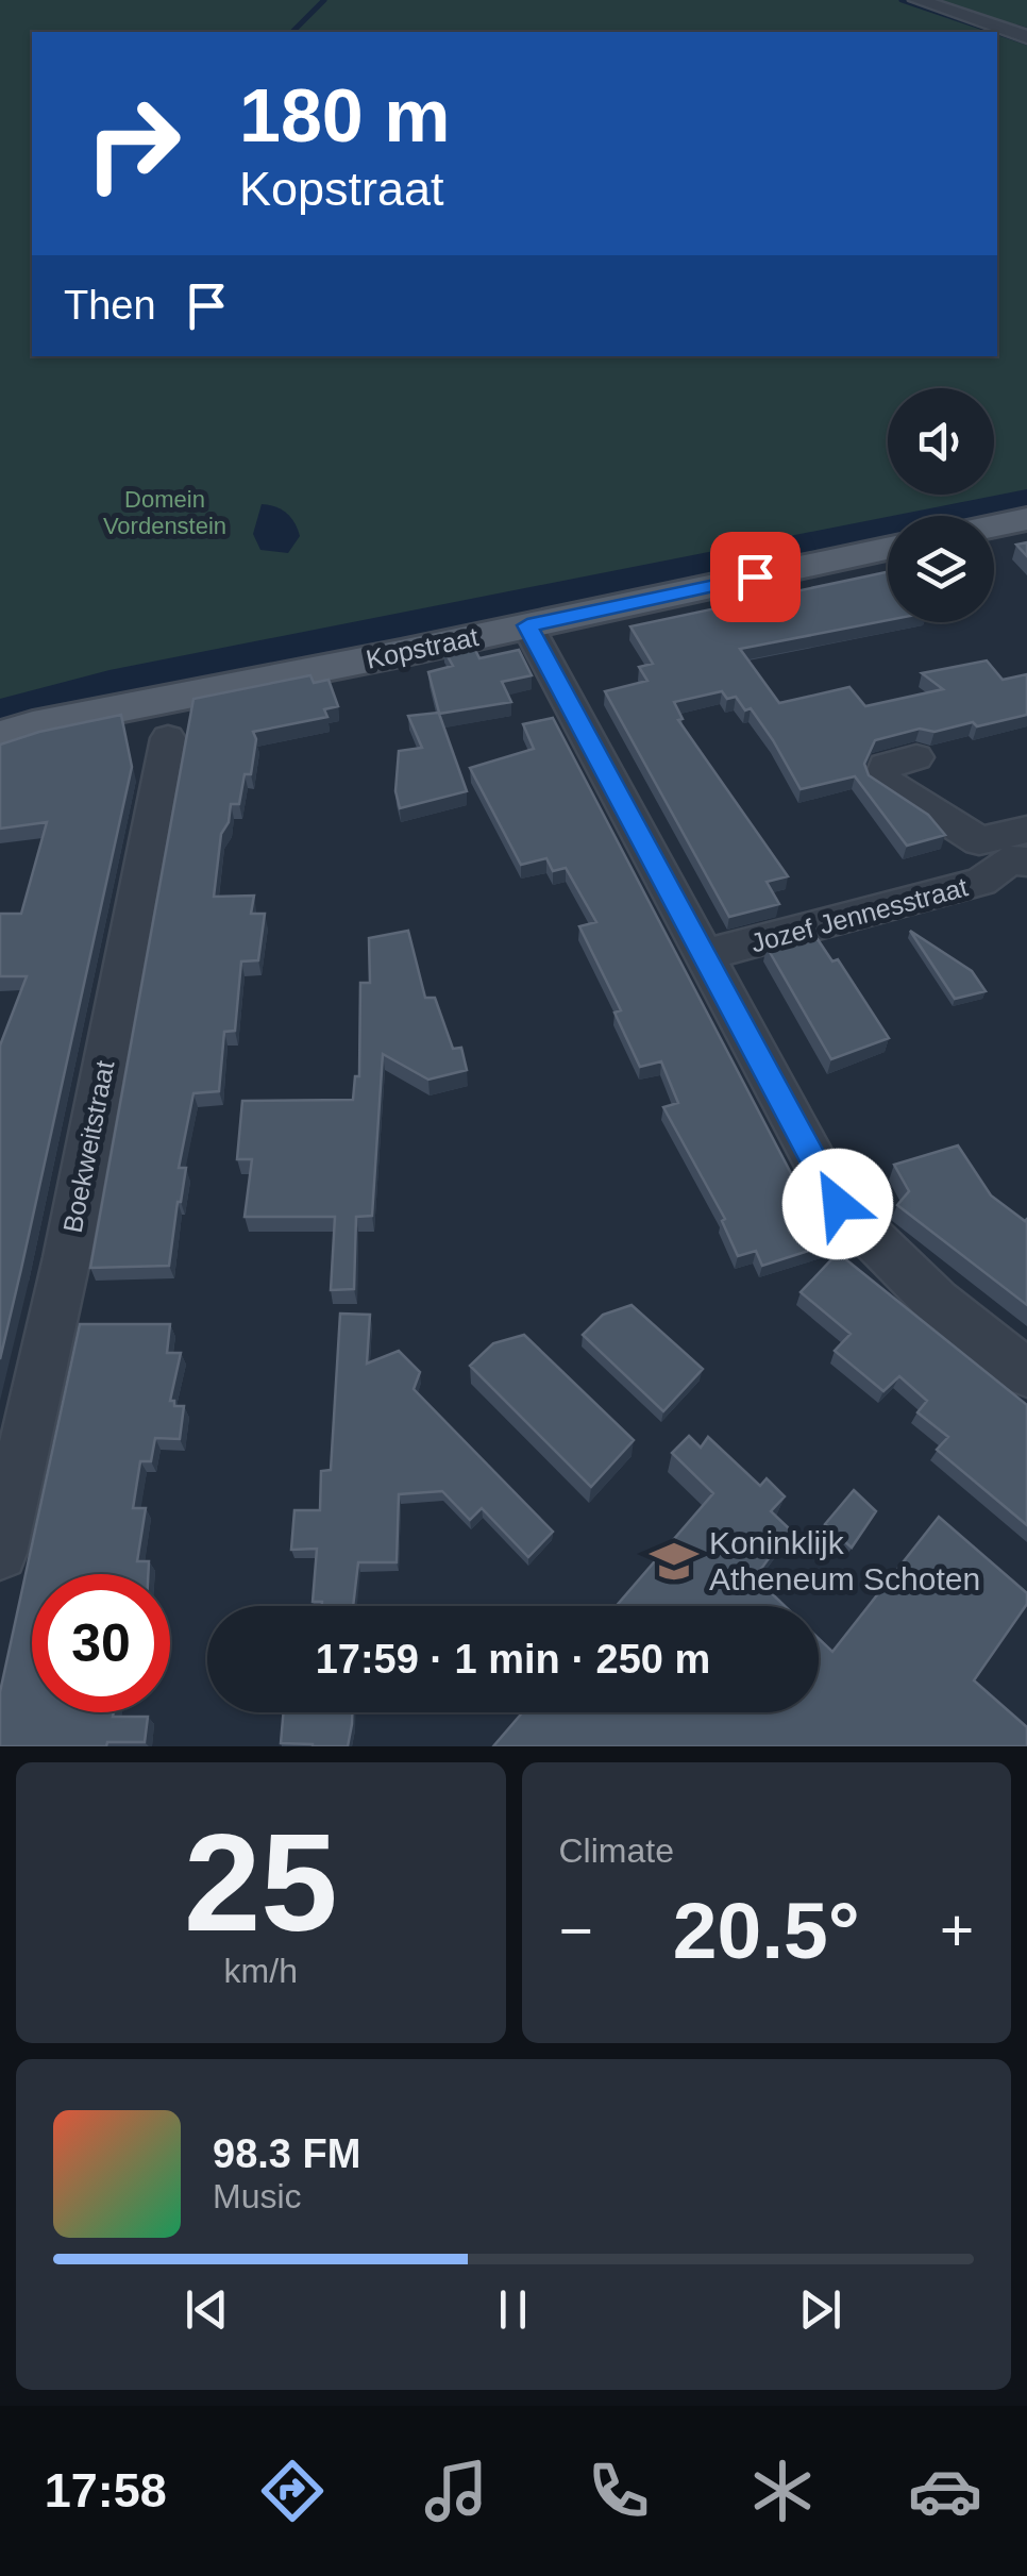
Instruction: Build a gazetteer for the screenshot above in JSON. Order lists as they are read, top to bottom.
{
  "streets": {
    "main road": ["Kopstraat"],
    "street": ["Jozef Jennesstraat", "Boekweitstraat"]
  },
  "parks": ["Domein Vordenstein"],
  "places": {
    "school or university": ["Koninklijk Atheneum Schoten"]
  },
  "page": {
    "turn": ["180 m", "Kopstraat"],
    "then": "Then",
    "limit": "30",
    "trip": "17:59 · 1 min · 250 m",
    "tile": [
      ["25", "km/h"],
      "Climate"
    ],
    "heat": ["−", "20.5°", "+"],
    "song": ["98.3 FM", "Music"],
    "tabs": "17:58"
  }
}
